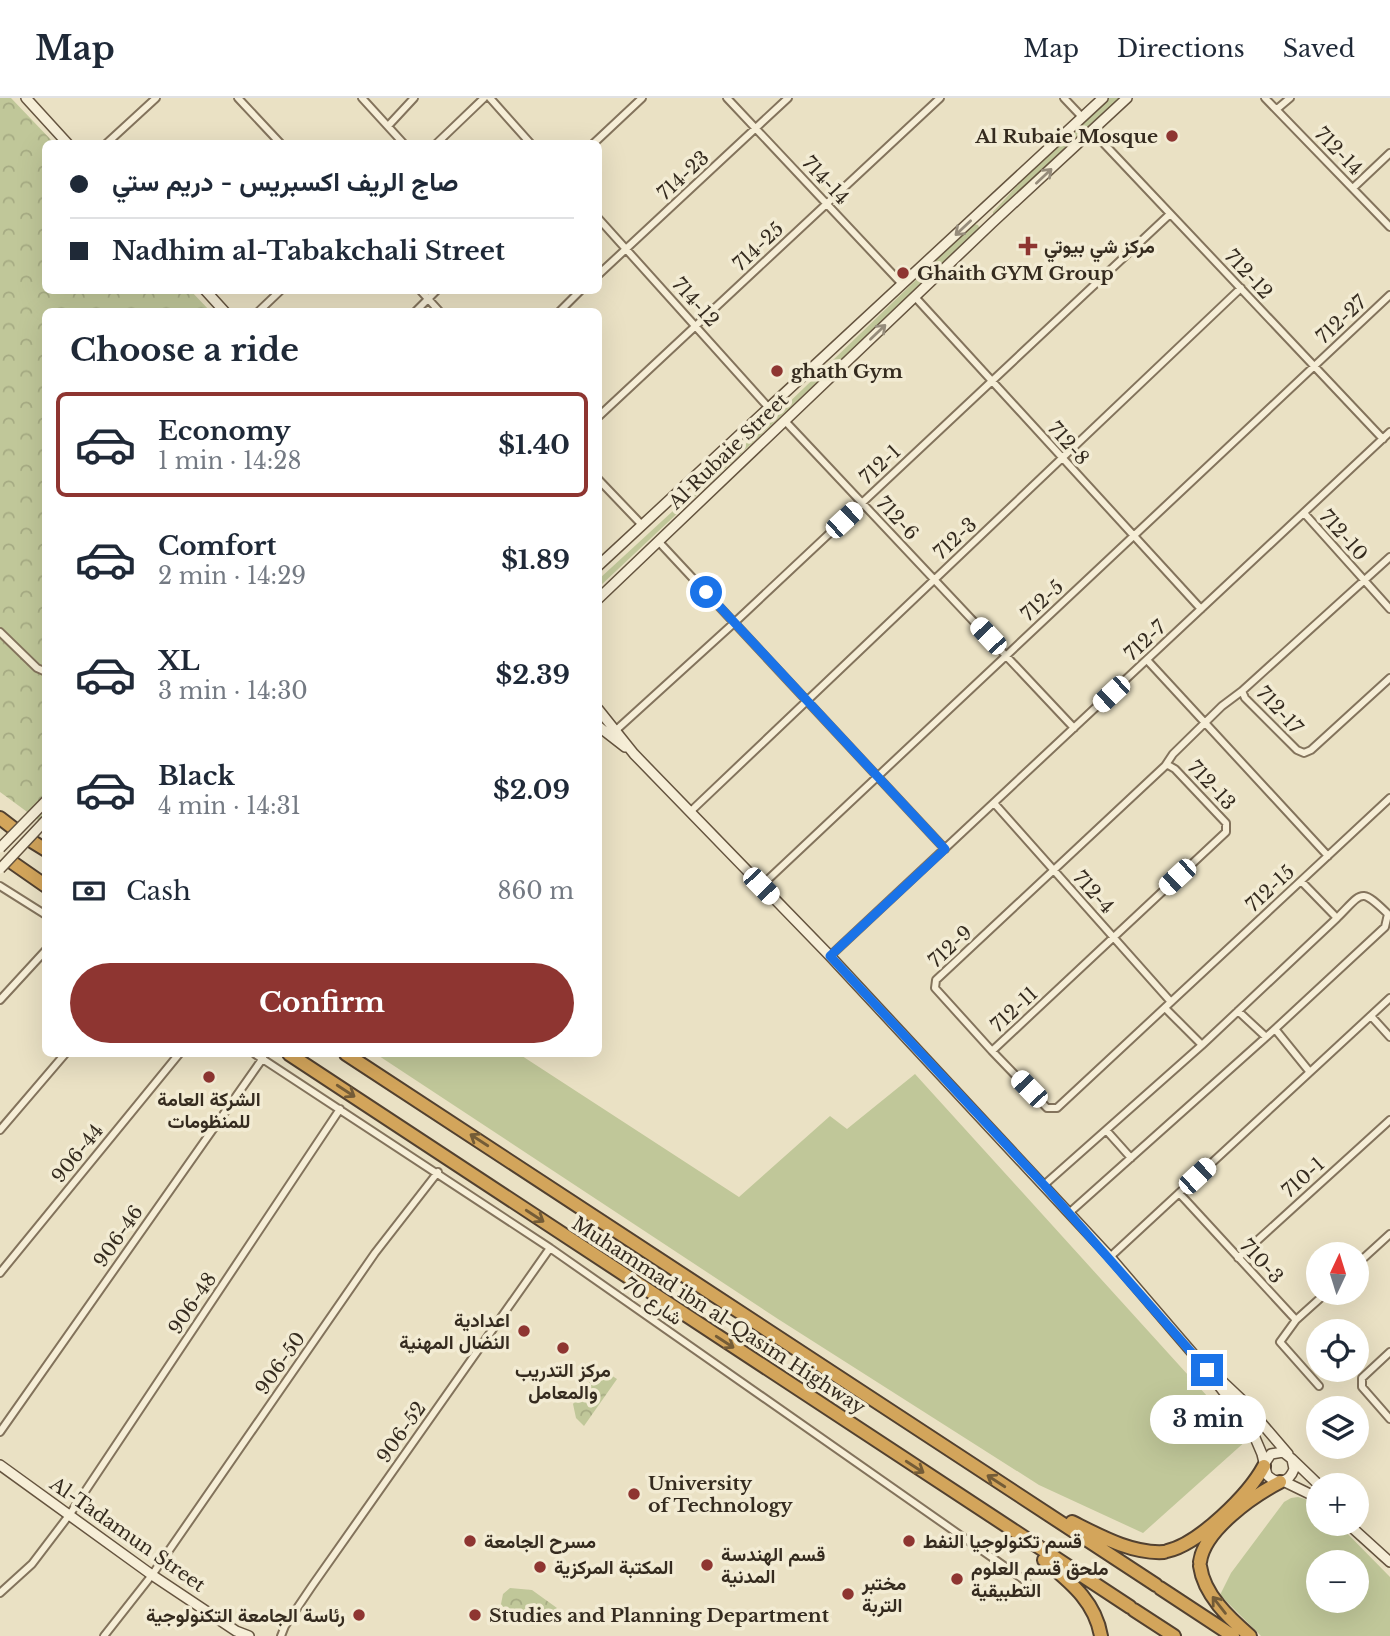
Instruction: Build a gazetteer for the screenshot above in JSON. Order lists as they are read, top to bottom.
{
  "streets": {
    "highway": ["Muhammad ibn al-Qasim Highway"],
    "street": [
      "712-14",
      "714-23",
      "714-14",
      "714-25",
      "712-12",
      "714-12",
      "712-27",
      "712-8",
      "Al Rubaie Street",
      "712-1",
      "712-6",
      "712-10",
      "712-3",
      "712-5",
      "712-7",
      "712-17",
      "712-13",
      "712-15",
      "712-4",
      "712-9",
      "712-11",
      "906-44",
      "710-1",
      "906-46",
      "710-3",
      "شارع 70",
      "906-48",
      "906-50",
      "906-52",
      "Al-Tadamun Street"
    ]
  },
  "crossings": [
    ["714-23", "714-14"],
    ["714-23", "714-12"],
    ["714-14", "714-25"],
    ["714-14", "Al Rubaie Street"],
    ["714-25", "714-12"],
    ["712-12", "712-27"],
    ["712-12", "Al Rubaie Street"],
    ["712-12", "712-1"],
    ["712-12", "712-3"],
    ["712-12", "712-5"],
    ["712-12", "712-7"],
    ["714-12", "Al Rubaie Street"],
    ["712-27", "712-5"],
    ["712-8", "Al Rubaie Street"],
    ["712-8", "712-1"],
    ["712-8", "712-3"],
    ["712-8", "712-5"],
    ["712-8", "712-7"],
    ["Al Rubaie Street", "712-6"],
    ["712-1", "712-6"],
    ["712-6", "712-3"],
    ["712-6", "712-5"],
    ["712-6", "712-7"],
    ["712-10", "712-7"],
    ["712-10", "712-17"],
    ["712-7", "712-4"],
    ["712-13", "712-4"],
    ["712-13", "712-9"],
    ["712-13", "712-11"],
    ["712-15", "712-4"],
    ["712-15", "712-11"],
    ["712-4", "712-9"],
    ["712-4", "712-11"],
    ["712-9", "712-11"],
    ["710-1", "710-3"],
    ["906-46", "شارع 70"],
    ["شارع 70", "906-48"],
    ["شارع 70", "906-50"],
    ["شارع 70", "906-52"],
    ["906-48", "Al-Tadamun Street"],
    ["906-50", "Al-Tadamun Street"]
  ],
  "places": {
    "other": [
      "Al Rubaie Mosque",
      "Ghaith GYM Group",
      "ghath Gym",
      "الشركة العامة للمنظومات",
      "اعدادية النضال المهنية",
      "مركز التدريب والمعامل",
      "University of Technology",
      "مسرح الجامعة",
      "قسم تكنولوجيا النفط",
      "قسم الهندسة المدنية",
      "المكتبة المركزية",
      "ملحق قسم العلوم التطبيقية",
      "مختبر التربة",
      "رئاسة الجامعة التكنولوجية",
      "Studies and Planning Department"
    ],
    "health": ["مركز شي بيوتي"]
  },
  "north": "top",
  "page": {
    "header": "Map",
    "nav": ["Map", "Directions", "Saved"],
    "banner": ["صاج الريف اكسبريس - دريم ستي", "Nadhim al-Tabakchali Street"],
    "heading": "Choose a ride",
    "list": [
      {
        "name": "Economy",
        "note": "1 min · 14:28",
        "value": "$1.40"
      },
      {
        "name": "Comfort",
        "note": "2 min · 14:29",
        "value": "$1.89"
      },
      {
        "name": "XL",
        "note": "3 min · 14:30",
        "value": "$2.39"
      },
      {
        "name": "Black",
        "note": "4 min · 14:31",
        "value": "$2.09"
      }
    ],
    "pay": ["Cash", "860 m"],
    "buttons": "Confirm",
    "map_buttons": ["+", "−"],
    "bubble": "3 min"
  }
}
